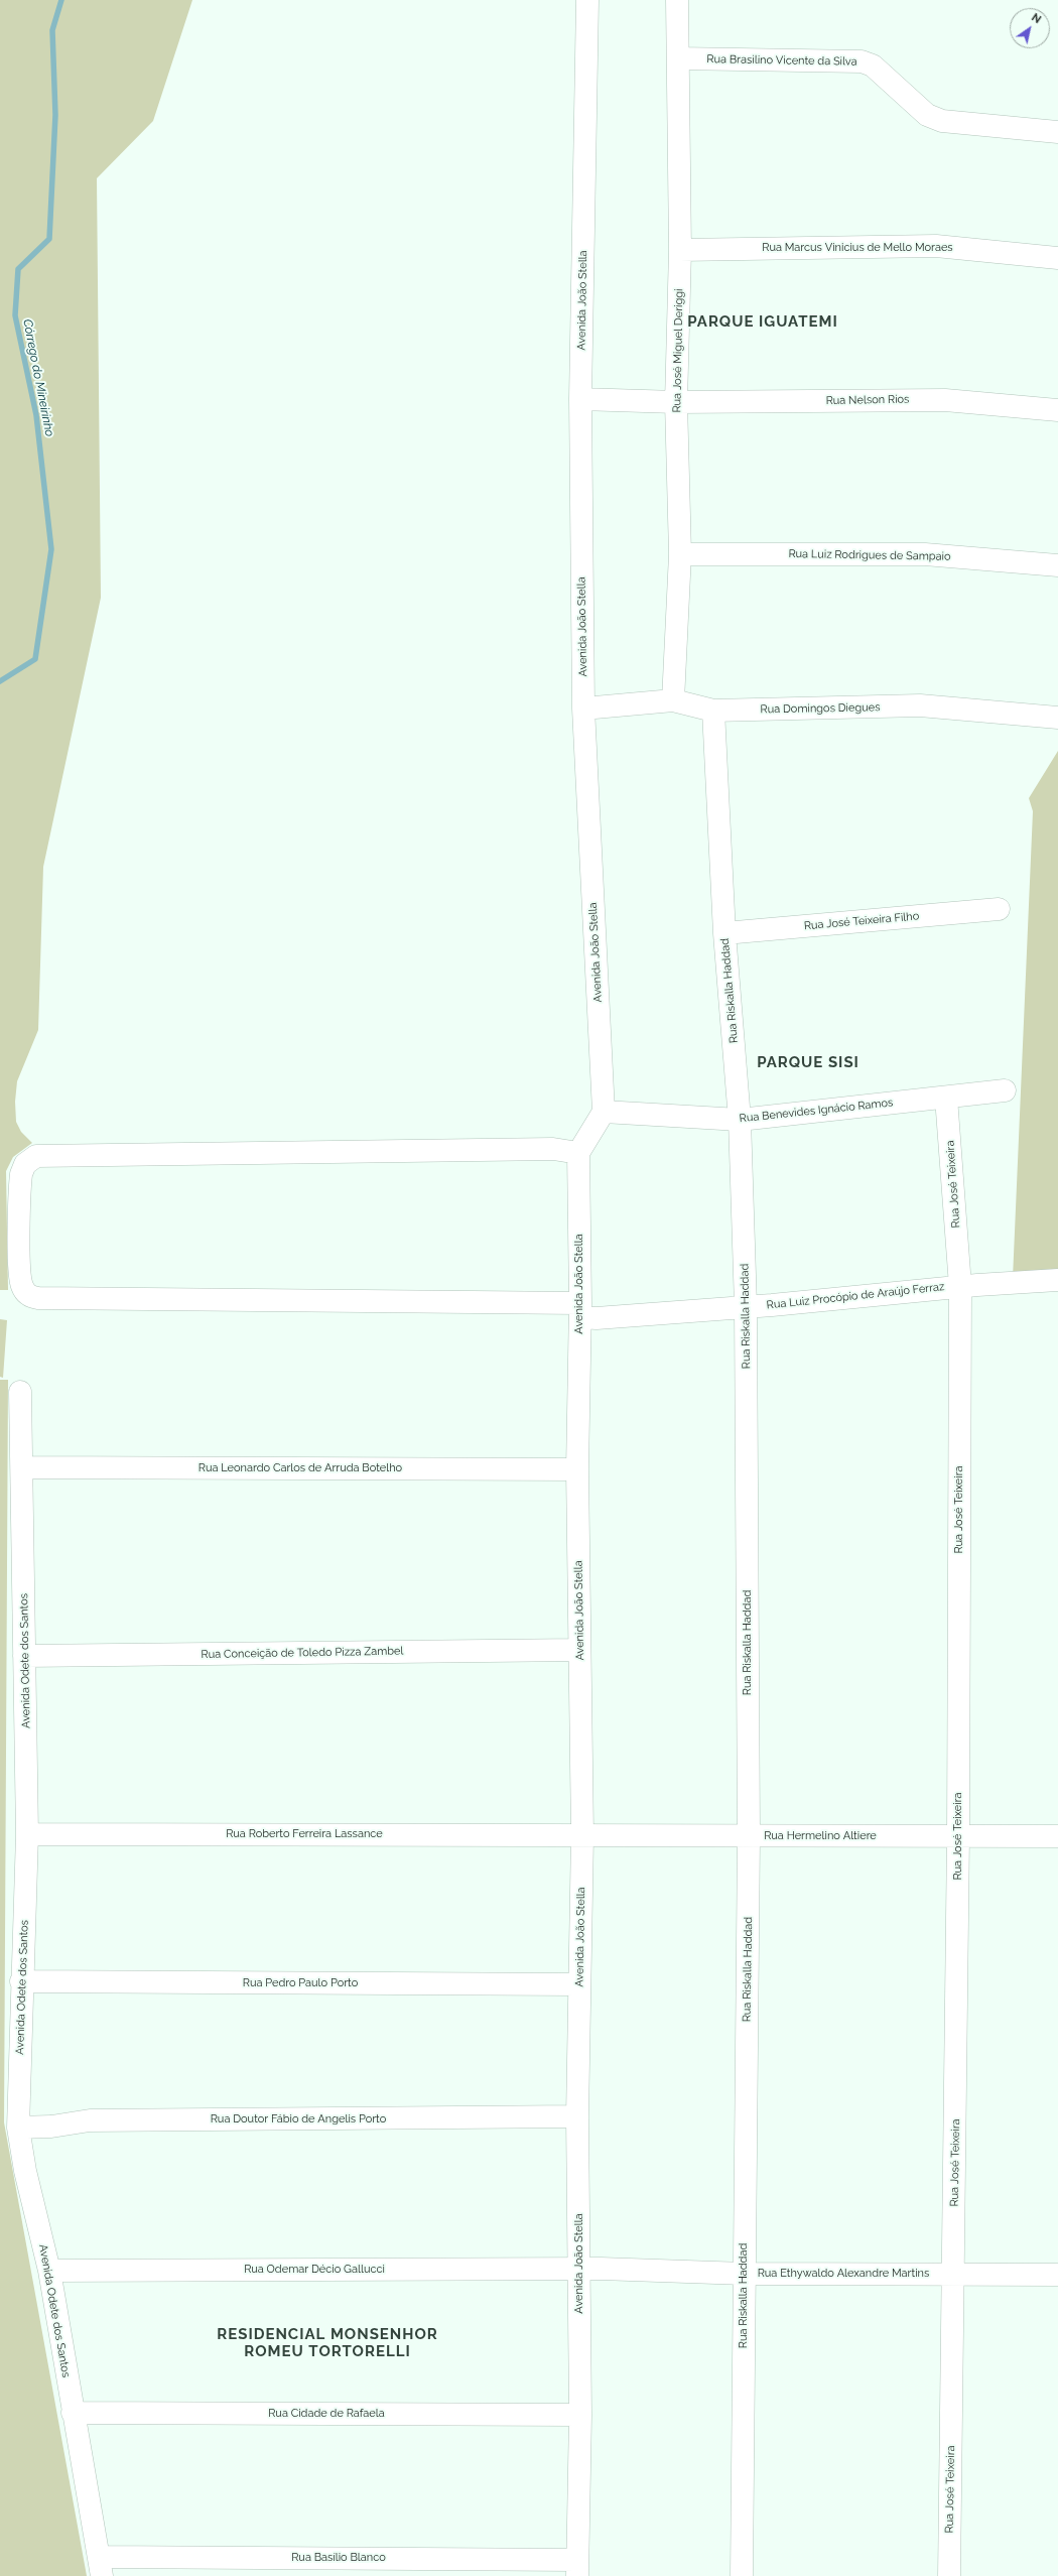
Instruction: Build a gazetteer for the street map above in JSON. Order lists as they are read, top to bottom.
{
  "streets": {
    "street": [
      "Rua Brasilino Vicente da Silva",
      "Rua Marcus Vinicius de Mello Moraes",
      "Avenida João Stella",
      "Rua José Miguel Deriggi",
      "Rua Nelson Rios",
      "Rua Luiz Rodrigues de Sampaio",
      "Rua Domingos Diegues",
      "Rua José Teixeira Filho",
      "Rua Riskalla Haddad",
      "Rua Benevides Ignácio Ramos",
      "Rua José Teixeira",
      "Rua Luiz Procópio de Araújo Ferraz",
      "Rua Leonardo Carlos de Arruda Botelho",
      "Rua Conceição de Toledo Pizza Zambel",
      "Avenida Odete dos Santos",
      "Rua Roberto Ferreira Lassance",
      "Rua Hermelino Altiere",
      "Rua Pedro Paulo Porto",
      "Rua Doutor Fábio de Angelis Porto",
      "Rua Odemar Décio Gallucci",
      "Rua Ethywaldo Alexandre Martins",
      "Rua Cidade de Rafaela",
      "Rua Basílio Blanco"
    ]
  },
  "crossings": [
    ["Rua Brasilino Vicente da Silva", "Rua José Miguel Deriggi"],
    ["Rua Marcus Vinicius de Mello Moraes", "Rua José Miguel Deriggi"],
    ["Avenida João Stella", "Rua Nelson Rios"],
    ["Avenida João Stella", "Rua Domingos Diegues"],
    ["Avenida João Stella", "Rua Benevides Ignácio Ramos"],
    ["Avenida João Stella", "Rua Luiz Procópio de Araújo Ferraz"],
    ["Avenida João Stella", "Rua Leonardo Carlos de Arruda Botelho"],
    ["Avenida João Stella", "Rua Conceição de Toledo Pizza Zambel"],
    ["Avenida João Stella", "Rua Roberto Ferreira Lassance"],
    ["Avenida João Stella", "Rua Hermelino Altiere"],
    ["Avenida João Stella", "Rua Pedro Paulo Porto"],
    ["Avenida João Stella", "Rua Doutor Fábio de Angelis Porto"],
    ["Avenida João Stella", "Rua Odemar Décio Gallucci"],
    ["Avenida João Stella", "Rua Ethywaldo Alexandre Martins"],
    ["Avenida João Stella", "Rua Cidade de Rafaela"],
    ["Avenida João Stella", "Rua Basílio Blanco"],
    ["Rua José Miguel Deriggi", "Rua Nelson Rios"],
    ["Rua José Miguel Deriggi", "Rua Luiz Rodrigues de Sampaio"],
    ["Rua José Miguel Deriggi", "Rua Domingos Diegues"],
    ["Rua Domingos Diegues", "Rua Riskalla Haddad"],
    ["Rua José Teixeira Filho", "Rua Riskalla Haddad"],
    ["Rua Riskalla Haddad", "Rua Benevides Ignácio Ramos"],
    ["Rua Riskalla Haddad", "Rua Luiz Procópio de Araújo Ferraz"],
    ["Rua Riskalla Haddad", "Rua Hermelino Altiere"],
    ["Rua Riskalla Haddad", "Rua Ethywaldo Alexandre Martins"],
    ["Rua Benevides Ignácio Ramos", "Rua José Teixeira"],
    ["Rua José Teixeira", "Rua Luiz Procópio de Araújo Ferraz"],
    ["Rua José Teixeira", "Rua Hermelino Altiere"],
    ["Rua José Teixeira", "Rua Ethywaldo Alexandre Martins"],
    ["Rua Leonardo Carlos de Arruda Botelho", "Avenida Odete dos Santos"],
    ["Rua Conceição de Toledo Pizza Zambel", "Avenida Odete dos Santos"],
    ["Avenida Odete dos Santos", "Rua Roberto Ferreira Lassance"],
    ["Avenida Odete dos Santos", "Rua Pedro Paulo Porto"],
    ["Avenida Odete dos Santos", "Rua Doutor Fábio de Angelis Porto"],
    ["Avenida Odete dos Santos", "Rua Odemar Décio Gallucci"],
    ["Avenida Odete dos Santos", "Rua Cidade de Rafaela"],
    ["Avenida Odete dos Santos", "Rua Basílio Blanco"],
    ["Rua Roberto Ferreira Lassance", "Rua Hermelino Altiere"],
    ["Rua Odemar Décio Gallucci", "Rua Ethywaldo Alexandre Martins"]
  ],
  "districts": ["PARQUE IGUATEMI", "PARQUE SISI", "RESIDENCIAL MONSENHOR ROMEU TORTORELLI"],
  "water": ["Córrego do Mineirinho"],
  "north": "top right"
}
